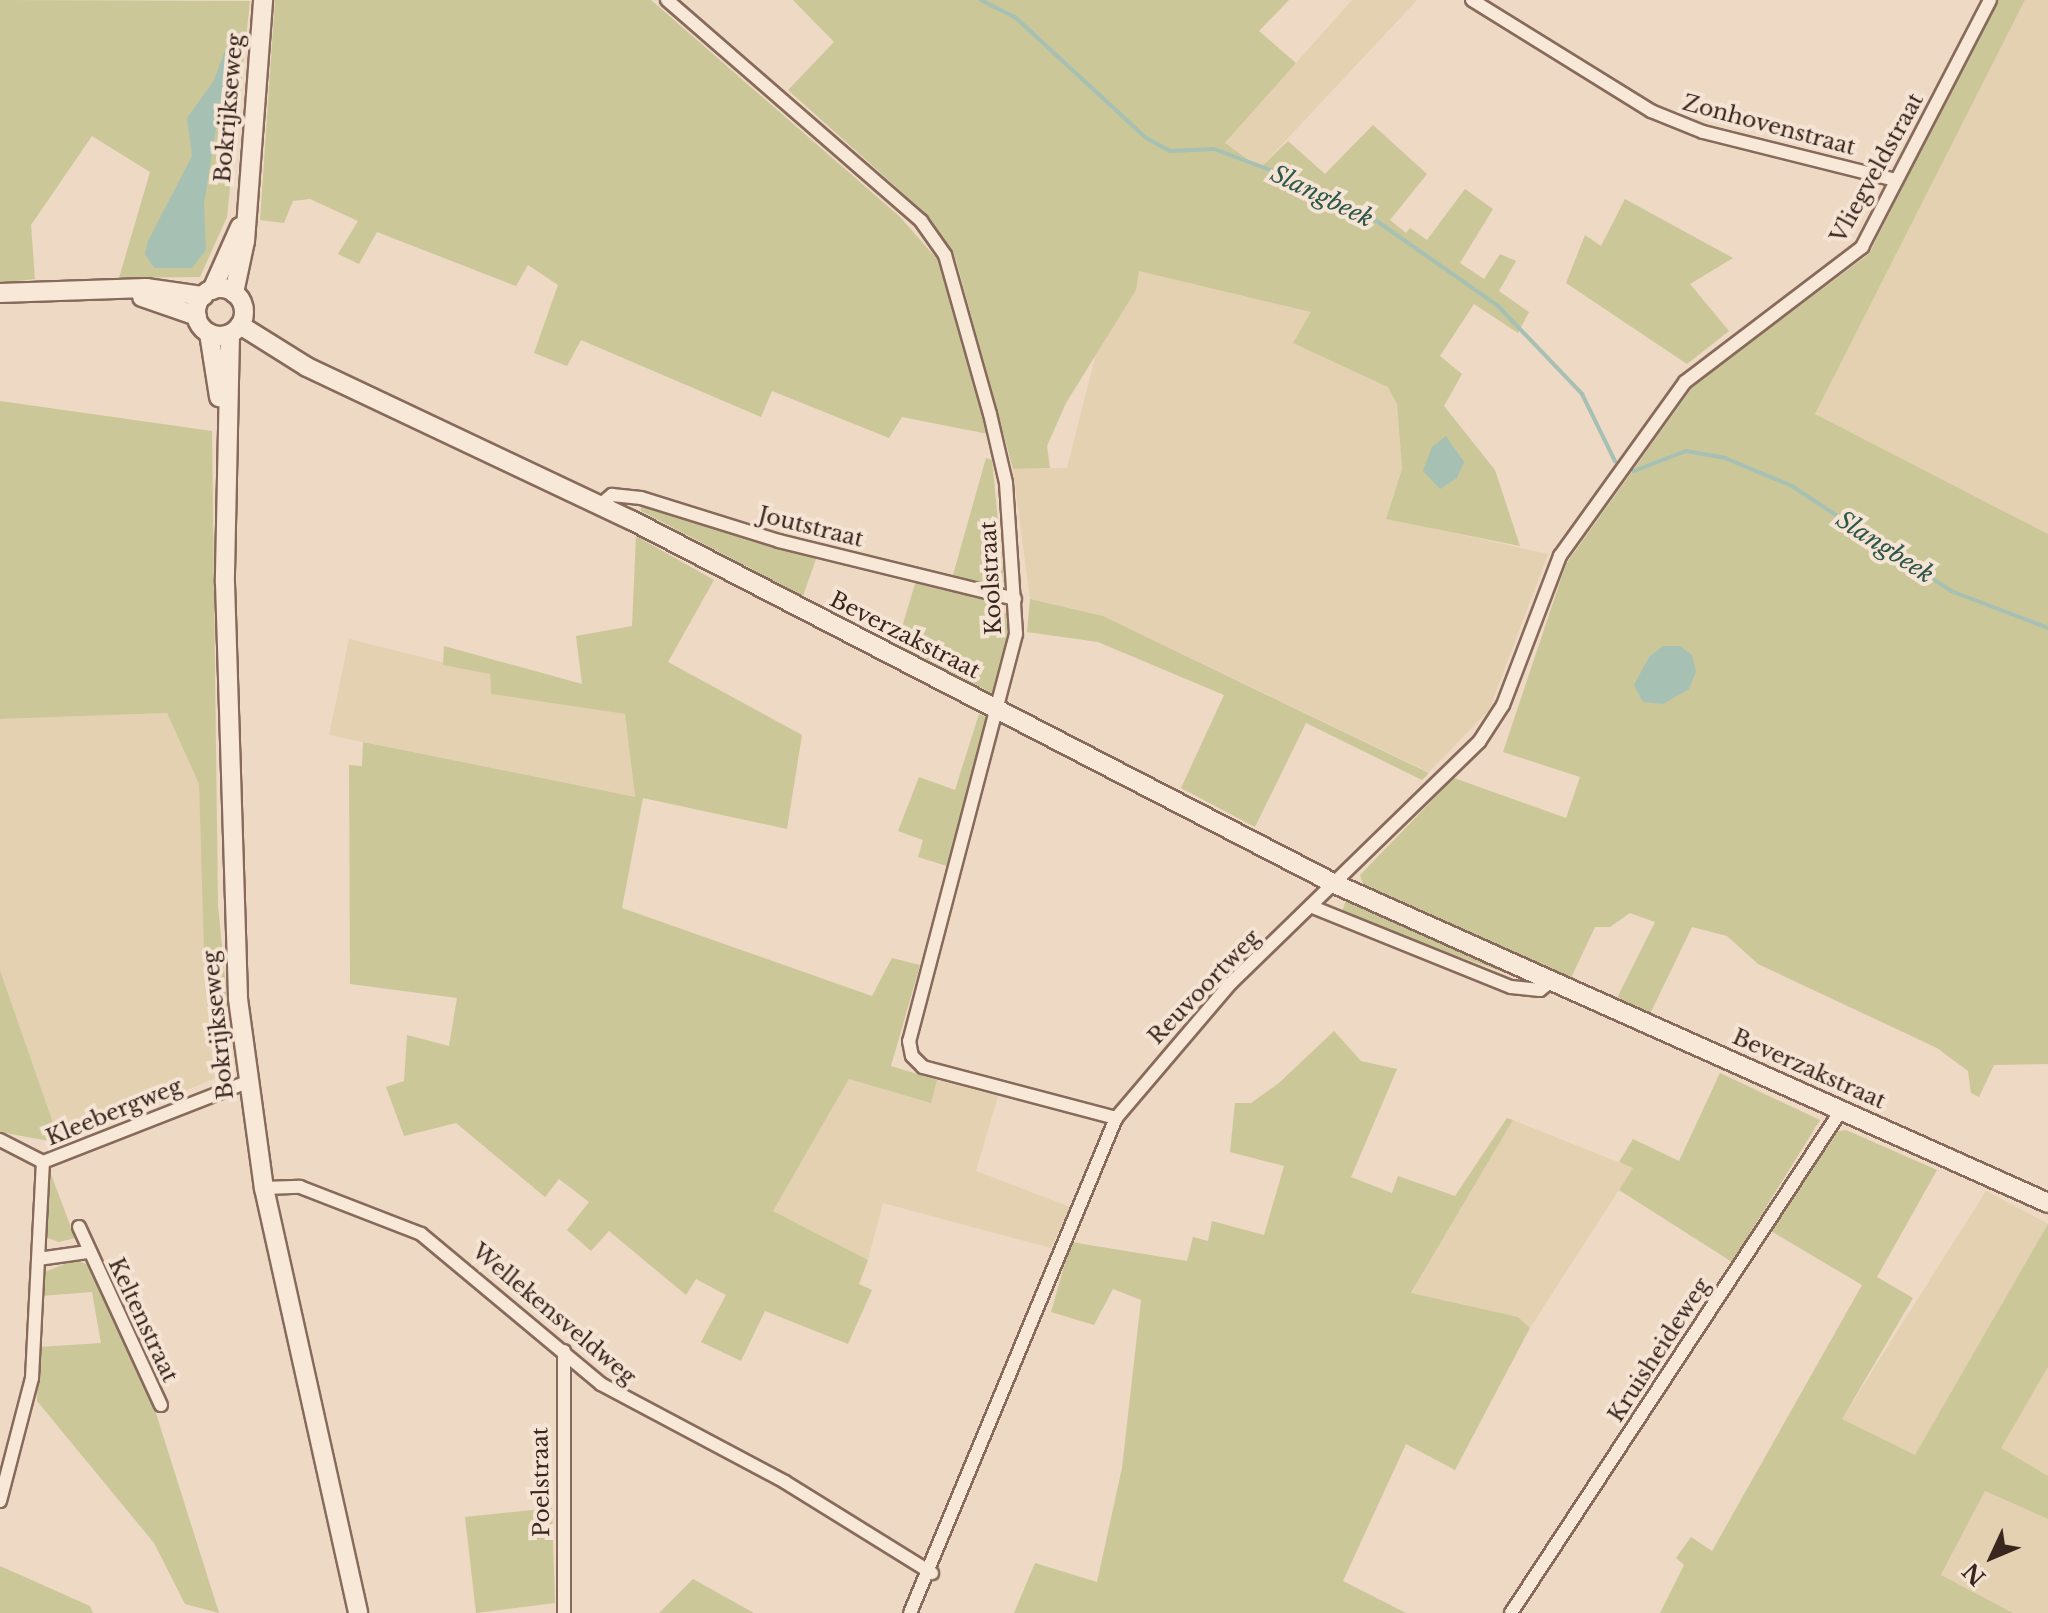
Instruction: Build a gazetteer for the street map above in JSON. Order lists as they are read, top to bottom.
{
  "streets": {
    "street": [
      "Bokrijkseweg",
      "Zonhovenstraat",
      "Vliegveldstraat",
      "Joutstraat",
      "Koolstraat",
      "Beverzakstraat",
      "Reuvoortweg",
      "Kleebergweg",
      "Wellekensveldweg",
      "Keltenstraat",
      "Kruisheideweg",
      "Poelstraat"
    ]
  },
  "crossings": [
    ["Bokrijkseweg", "Beverzakstraat"],
    ["Bokrijkseweg", "Kleebergweg"],
    ["Bokrijkseweg", "Wellekensveldweg"],
    ["Zonhovenstraat", "Vliegveldstraat"],
    ["Vliegveldstraat", "Reuvoortweg"],
    ["Joutstraat", "Koolstraat"],
    ["Joutstraat", "Beverzakstraat"],
    ["Koolstraat", "Beverzakstraat"],
    ["Koolstraat", "Reuvoortweg"],
    ["Beverzakstraat", "Reuvoortweg"],
    ["Beverzakstraat", "Kruisheideweg"],
    ["Reuvoortweg", "Wellekensveldweg"],
    ["Wellekensveldweg", "Poelstraat"]
  ],
  "water": ["Slangbeek"],
  "north": "bottom left"
}
